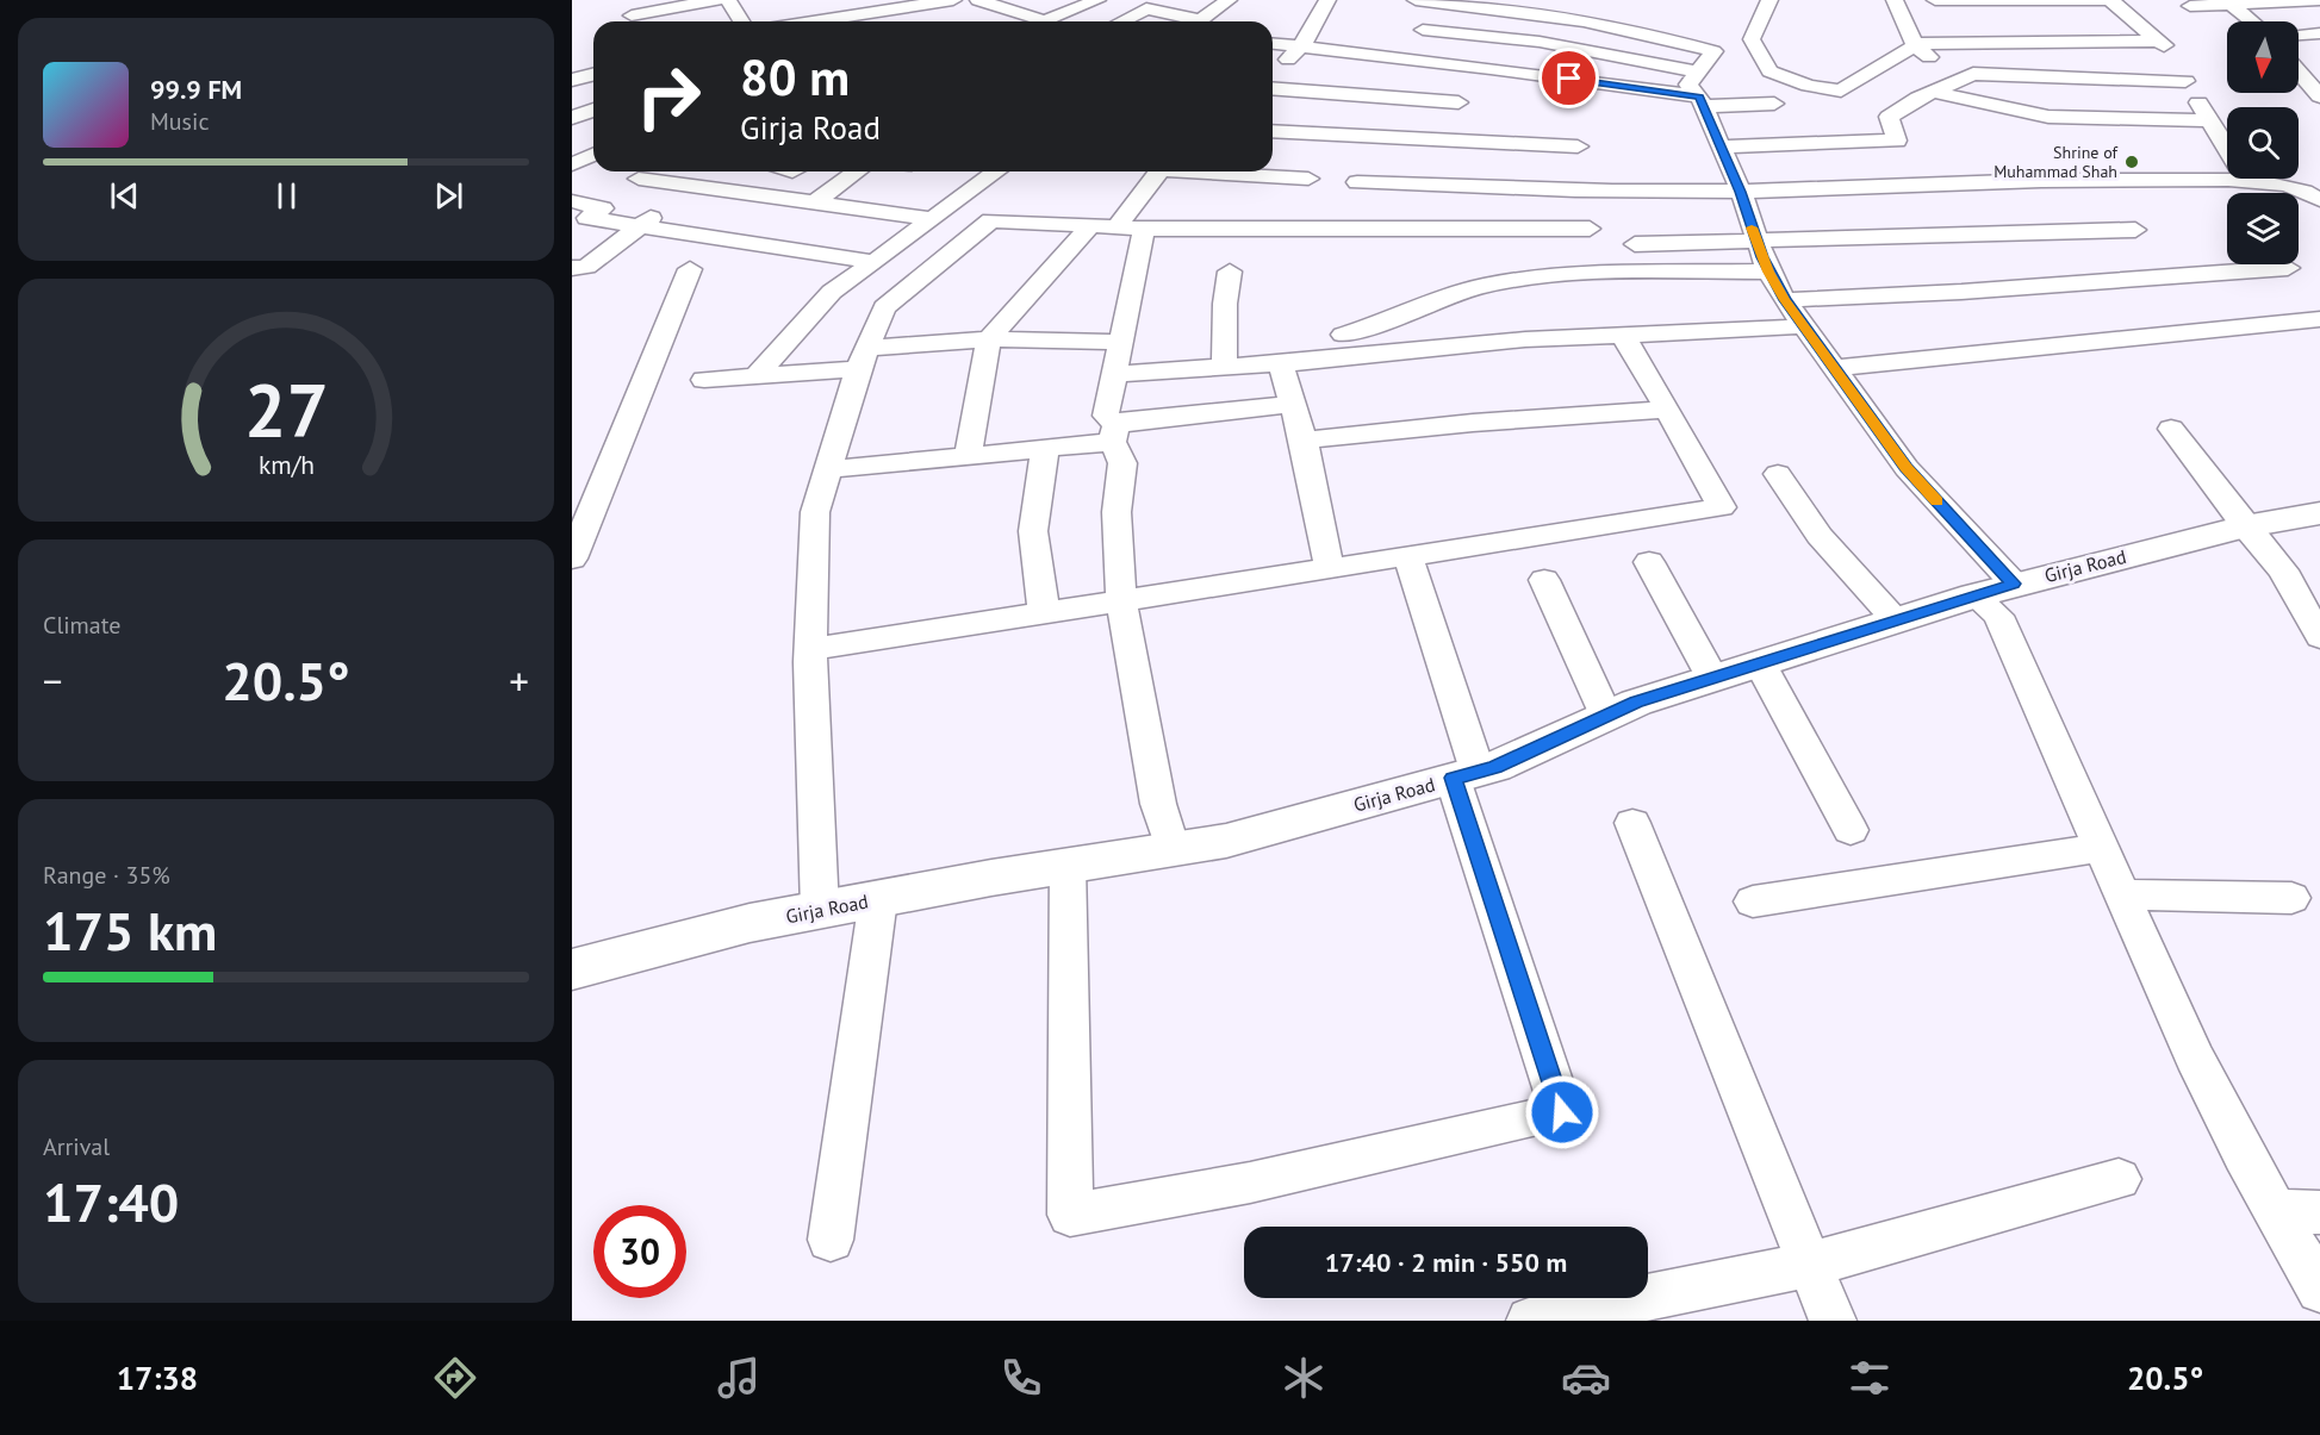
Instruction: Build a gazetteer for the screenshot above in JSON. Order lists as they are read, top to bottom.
{
  "streets": {
    "main road": ["Girja Road"]
  },
  "places": ["Shrine of Muhammad Shah"],
  "north": "bottom",
  "page": {
    "turn": ["80 m", "Girja Road"],
    "song": ["99.9 FM", "Music"],
    "tile": [
      "Climate",
      ["Range · 35%", "175 km"],
      ["Arrival", "17:40"]
    ],
    "heat": ["−", "20.5°", "+"],
    "limit": "30",
    "trip": "17:40 · 2 min · 550 m",
    "tabs": ["17:38", "20.5°"],
    "gauge": ["27", "km/h"]
  }
}
